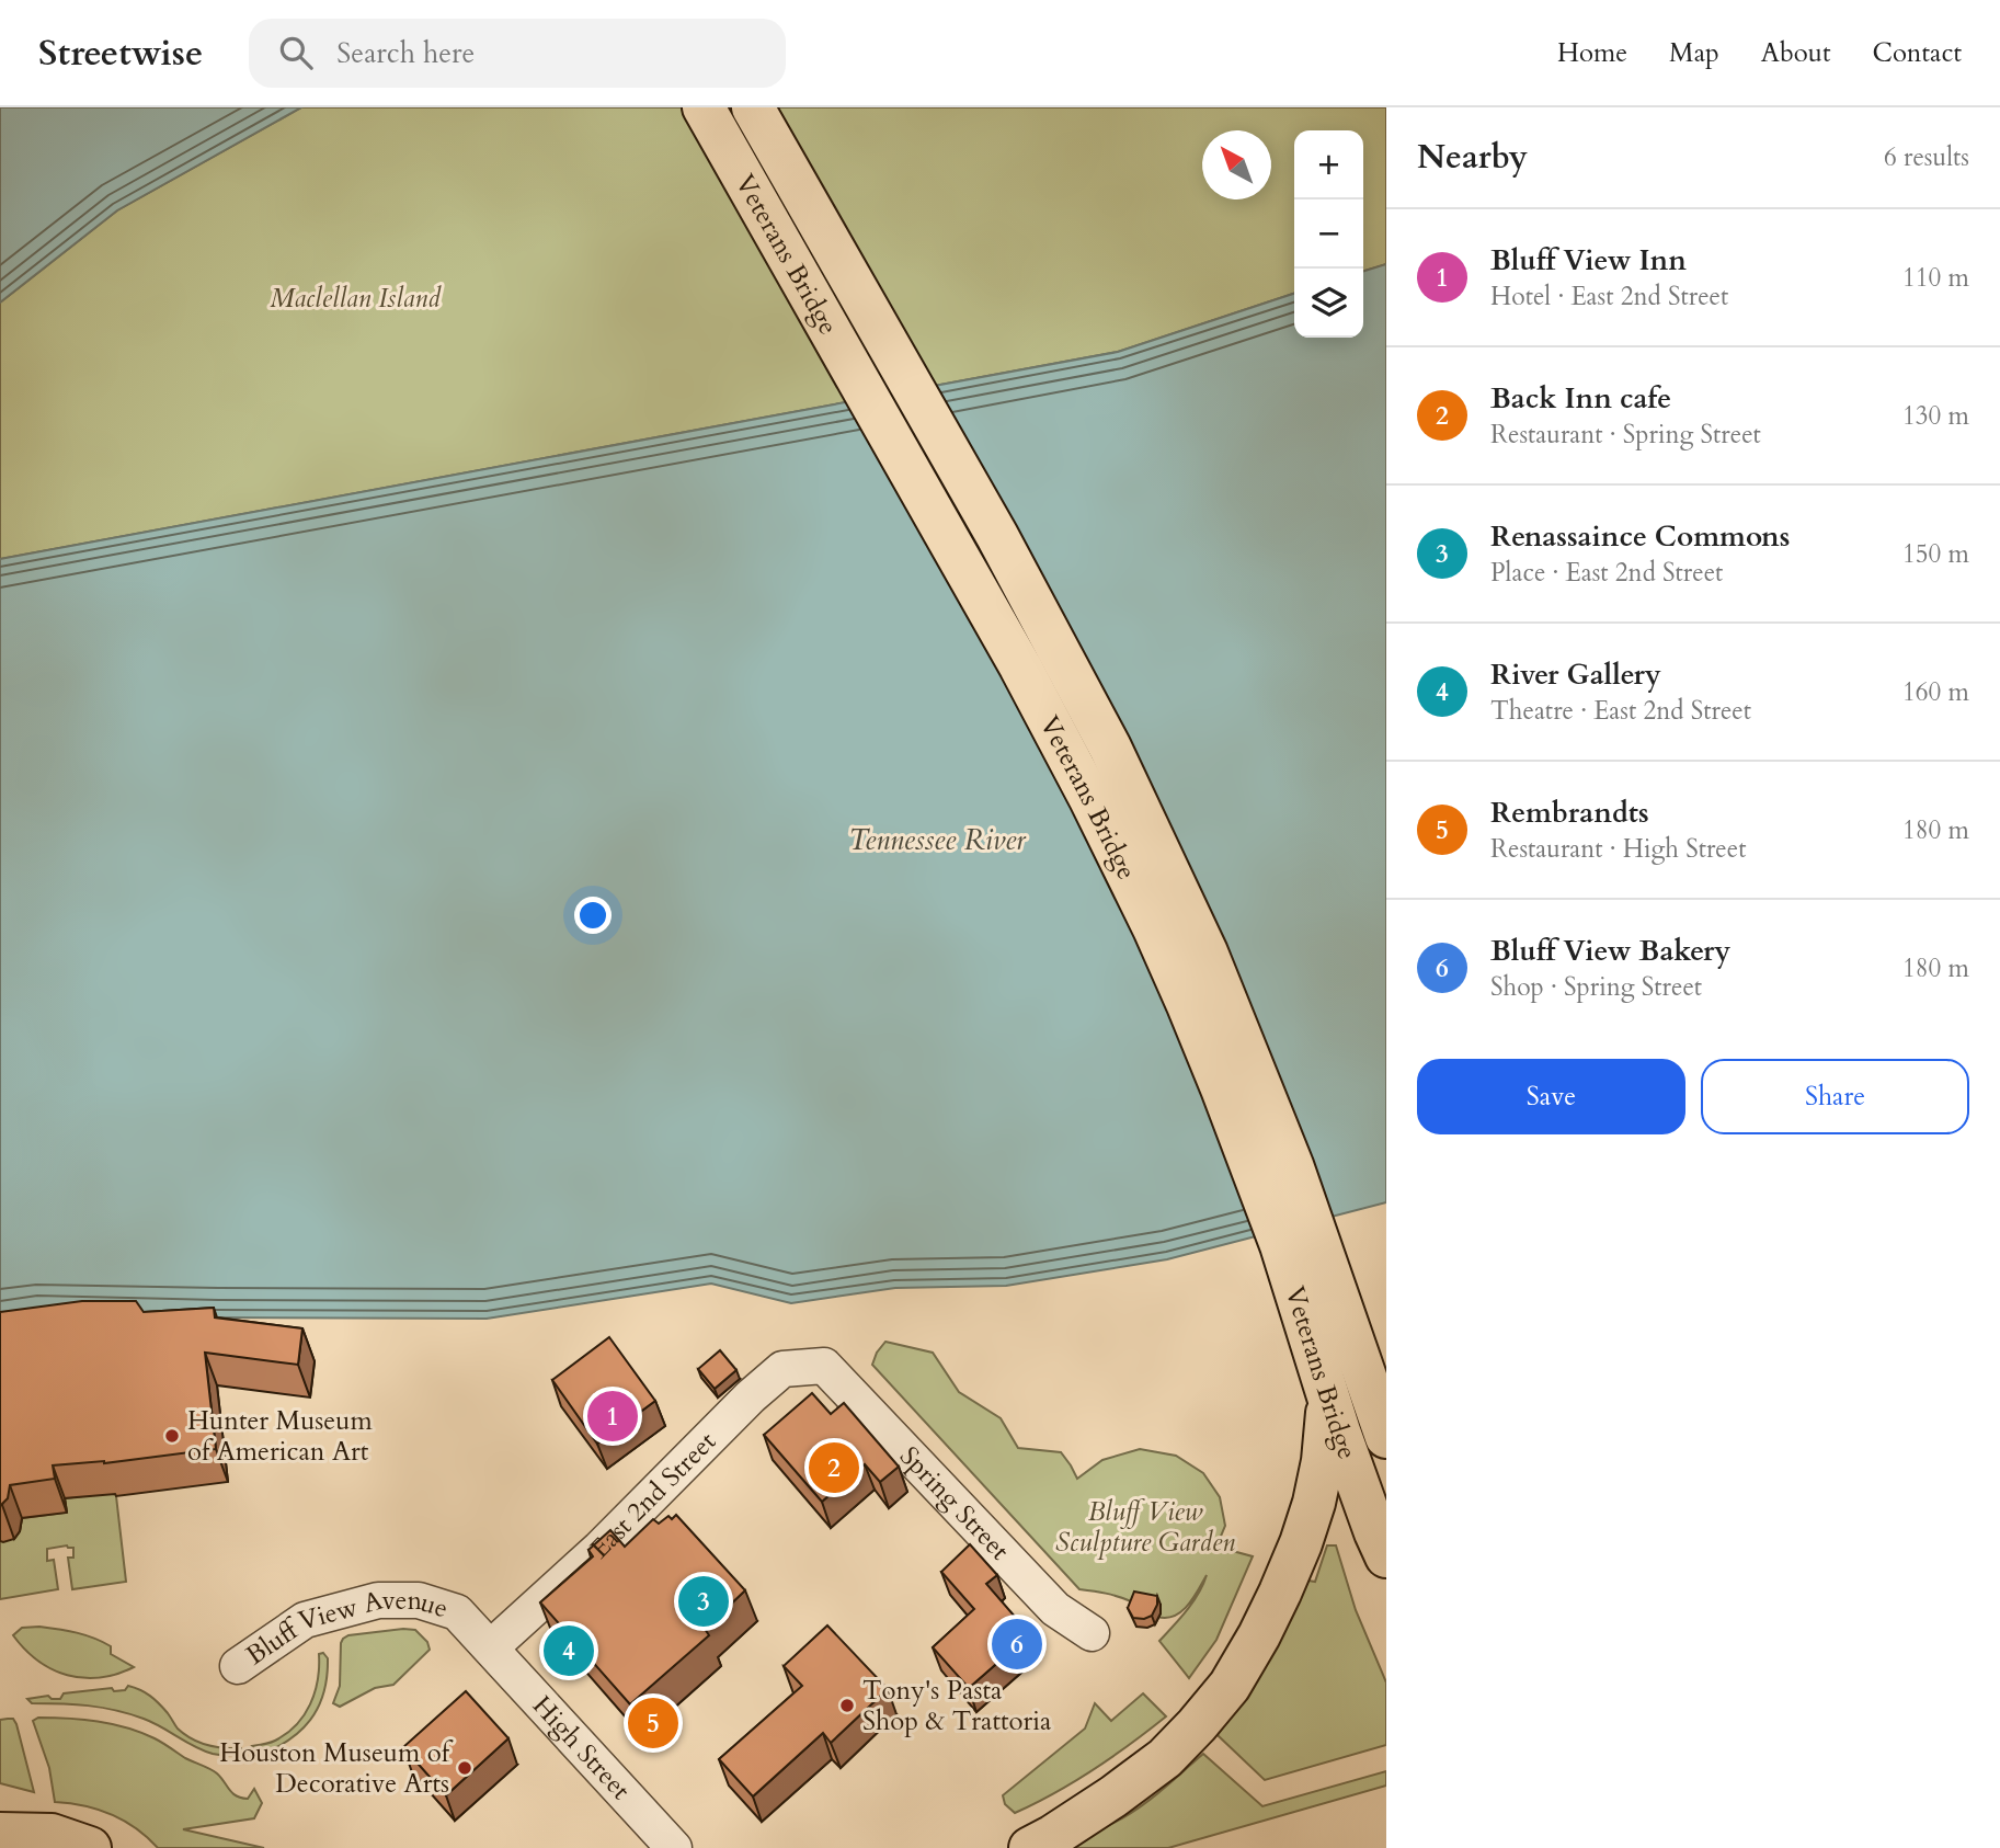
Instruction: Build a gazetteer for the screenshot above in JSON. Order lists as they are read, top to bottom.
{
  "streets": {
    "main road": ["Veterans Bridge"],
    "street": [
      "East 2nd Street",
      "Spring Street",
      "Bluff View Avenue",
      "High Street"
    ]
  },
  "crossings": [
    ["East 2nd Street", "Spring Street"],
    ["East 2nd Street", "Bluff View Avenue"],
    ["East 2nd Street", "High Street"],
    ["Bluff View Avenue", "High Street"]
  ],
  "water": ["Tennessee River"],
  "parks": ["Maclellan Island", "Bluff View Sculpture Garden"],
  "places": ["Hunter Museum of American Art", "Tony's Pasta Shop & Trattoria", "Houston Museum of Decorative Arts"],
  "north": "top left",
  "page": {
    "header": "Streetwise",
    "search": "Search here",
    "nav": [
      "Home",
      "Map",
      "About",
      "Contact"
    ],
    "heading": ["Nearby", "6 results"],
    "map_buttons": ["+", "−"],
    "list": [
      {
        "mark": "1",
        "name": "Bluff View Inn",
        "note": "Hotel · East 2nd Street",
        "value": "110 m"
      },
      {
        "mark": "2",
        "name": "Back Inn cafe",
        "note": "Restaurant · Spring Street",
        "value": "130 m"
      },
      {
        "mark": "3",
        "name": "Renassaince Commons",
        "note": "Place · East 2nd Street",
        "value": "150 m"
      },
      {
        "mark": "4",
        "name": "River Gallery",
        "note": "Theatre · East 2nd Street",
        "value": "160 m"
      },
      {
        "mark": "5",
        "name": "Rembrandts",
        "note": "Restaurant · High Street",
        "value": "180 m"
      },
      {
        "mark": "6",
        "name": "Bluff View Bakery",
        "note": "Shop · Spring Street",
        "value": "180 m"
      }
    ],
    "buttons": ["Save", "Share"],
    "pins": [
      "1",
      "2",
      "3",
      "6",
      "4",
      "5"
    ]
  }
}
